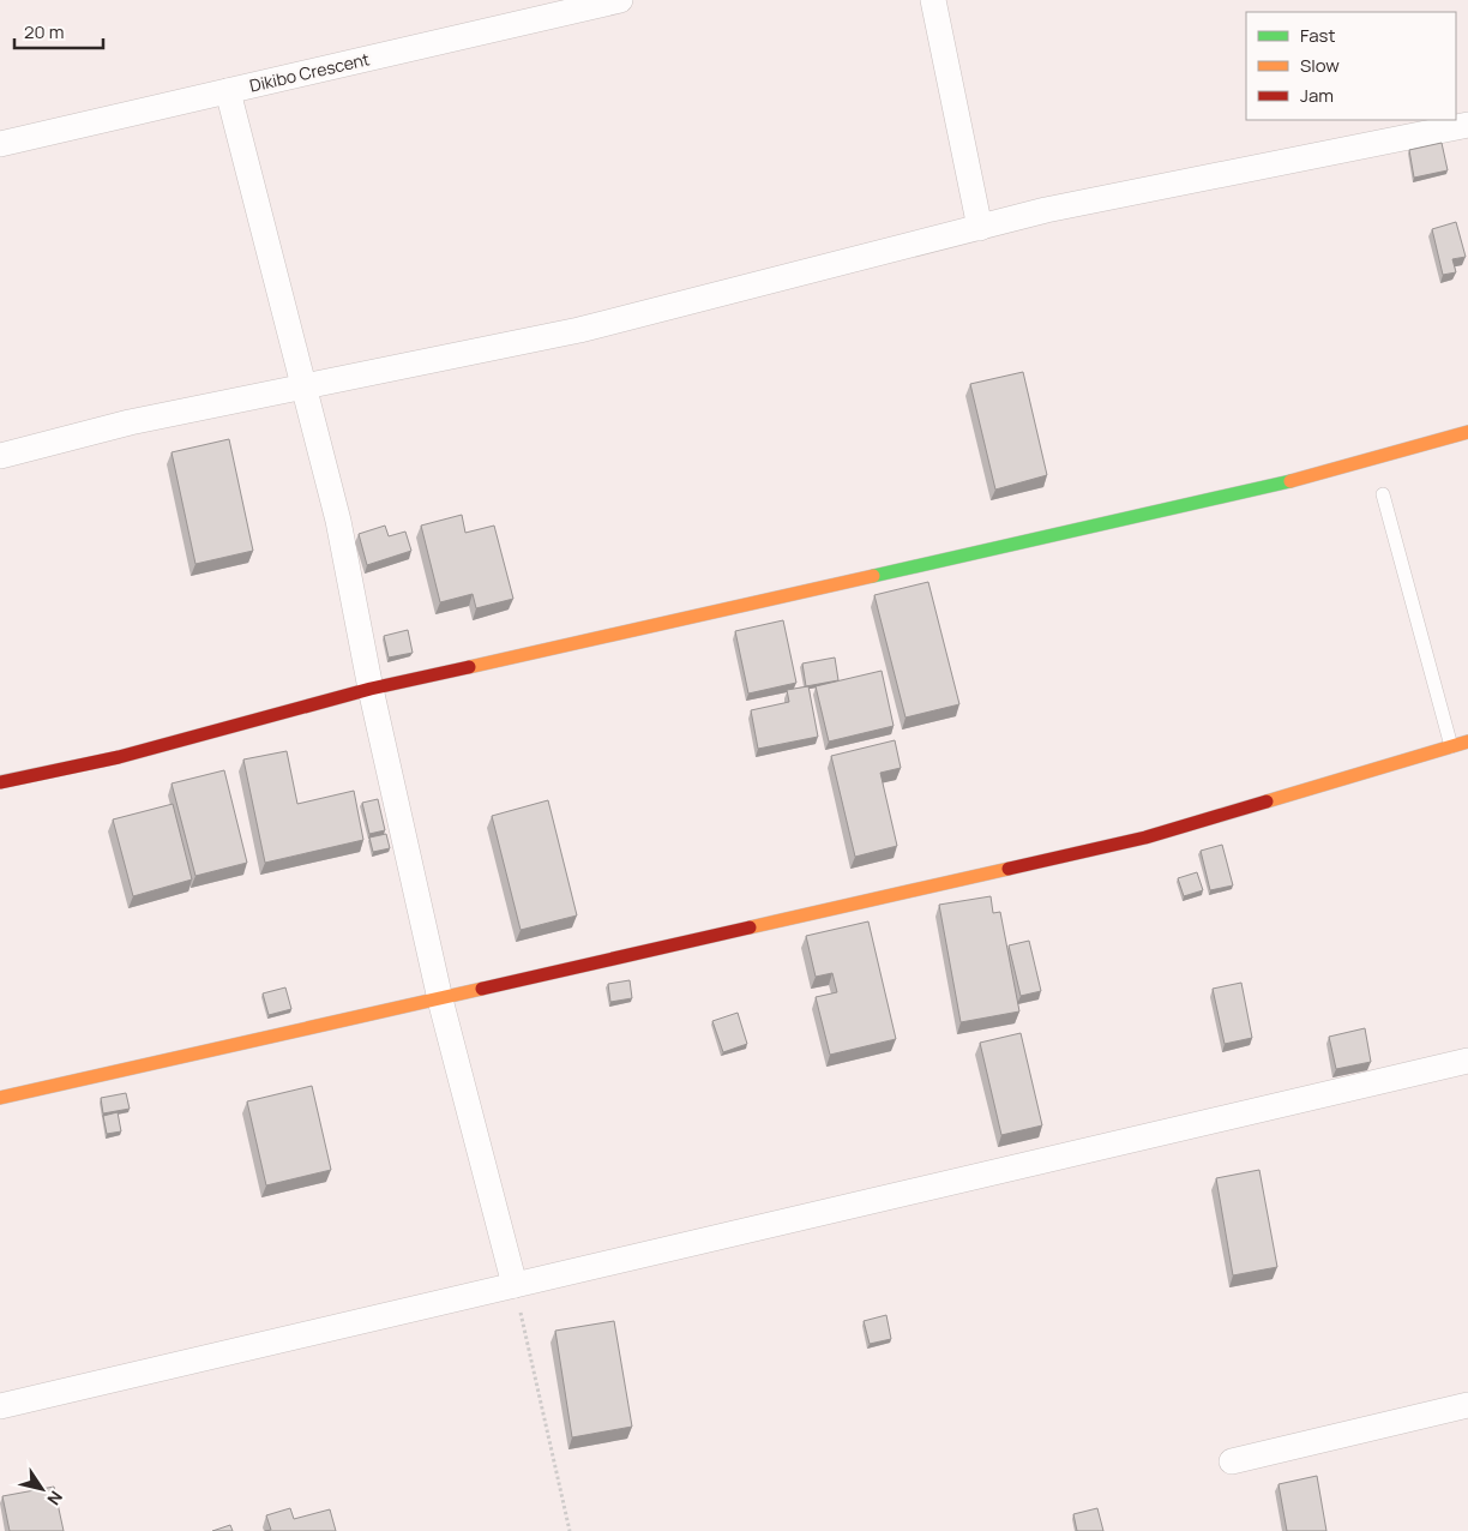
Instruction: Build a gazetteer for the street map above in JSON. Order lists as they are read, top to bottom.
{
  "streets": {
    "street": ["Dikibo Crescent"]
  },
  "legend": ["Fast", "Slow", "Jam"],
  "scale_bar": "20 m",
  "north": "bottom right"
}
